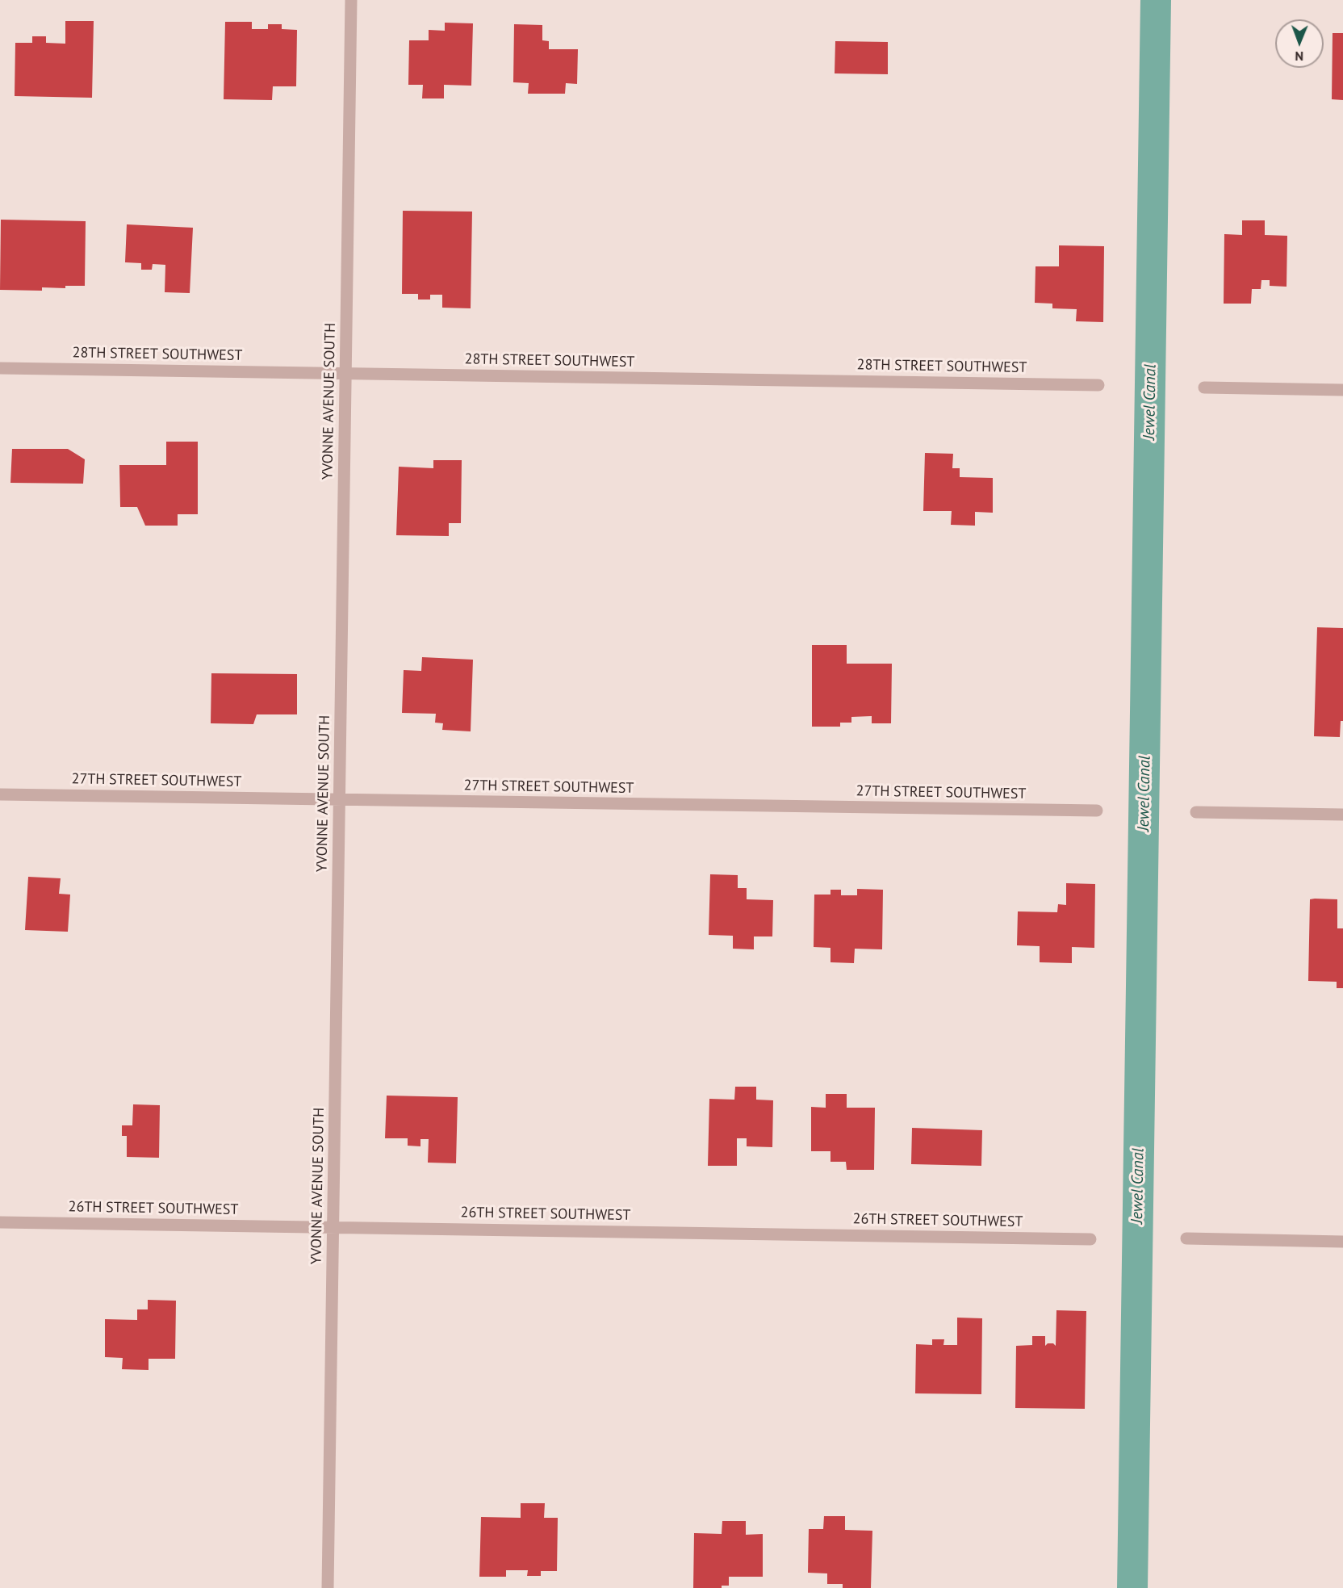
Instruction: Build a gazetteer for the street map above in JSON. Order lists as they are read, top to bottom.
{
  "streets": {
    "street": [
      "28TH STREET SOUTHWEST",
      "YVONNE AVENUE SOUTH",
      "27TH STREET SOUTHWEST",
      "26TH STREET SOUTHWEST"
    ]
  },
  "crossings": [
    ["28TH STREET SOUTHWEST", "YVONNE AVENUE SOUTH"],
    ["YVONNE AVENUE SOUTH", "27TH STREET SOUTHWEST"],
    ["YVONNE AVENUE SOUTH", "26TH STREET SOUTHWEST"]
  ],
  "water": ["Jewel Canal"],
  "north": "bottom"
}
